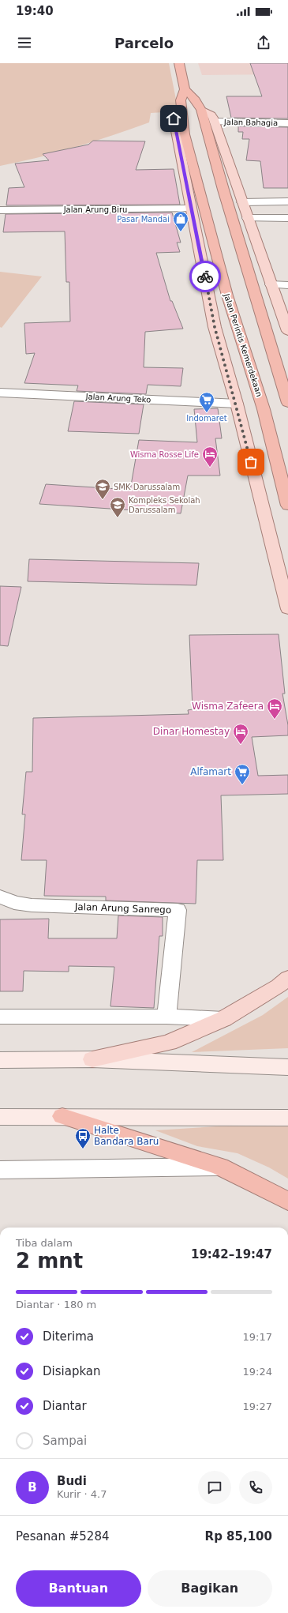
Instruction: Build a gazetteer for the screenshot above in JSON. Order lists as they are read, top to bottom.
{
  "streets": {
    "highway": ["Jalan Perintis Kemerdekaan"],
    "street": [
      "Jalan Bahagia",
      "Jalan Arung Biru",
      "Jalan Arung Teko",
      "Jalan Arung Sanrego"
    ]
  },
  "crossings": [
    ["Jalan Arung Biru", "Jalan Perintis Kemerdekaan"],
    ["Jalan Perintis Kemerdekaan", "Jalan Arung Teko"]
  ],
  "places": {
    "shop": ["Pasar Mandai"],
    "supermarket": ["Indomaret", "Alfamart"],
    "hotel": ["Wisma Rosse Life", "Wisma Zafeera", "Dinar Homestay"],
    "school or university": ["SMK Darussalam", "Kompleks Sekolah Darussalam"],
    "bus stop": ["Halte Bandara Baru"]
  },
  "page": {
    "status": "19:40",
    "header": "Parcelo",
    "heading": ["2 mnt", "Tiba dalam", "19:42–19:47"],
    "panel": [
      "Budi",
      "Kurir · 4.7",
      "Pesanan #5284",
      "Rp 85,100"
    ],
    "bar": "Diantar · 180 m",
    "list": [
      ["Diterima", "19:17"],
      ["Disiapkan", "19:24"],
      ["Diantar", "19:27"],
      "Sampai"
    ],
    "round": "B",
    "buttons": ["Bantuan", "Bagikan"]
  }
}
